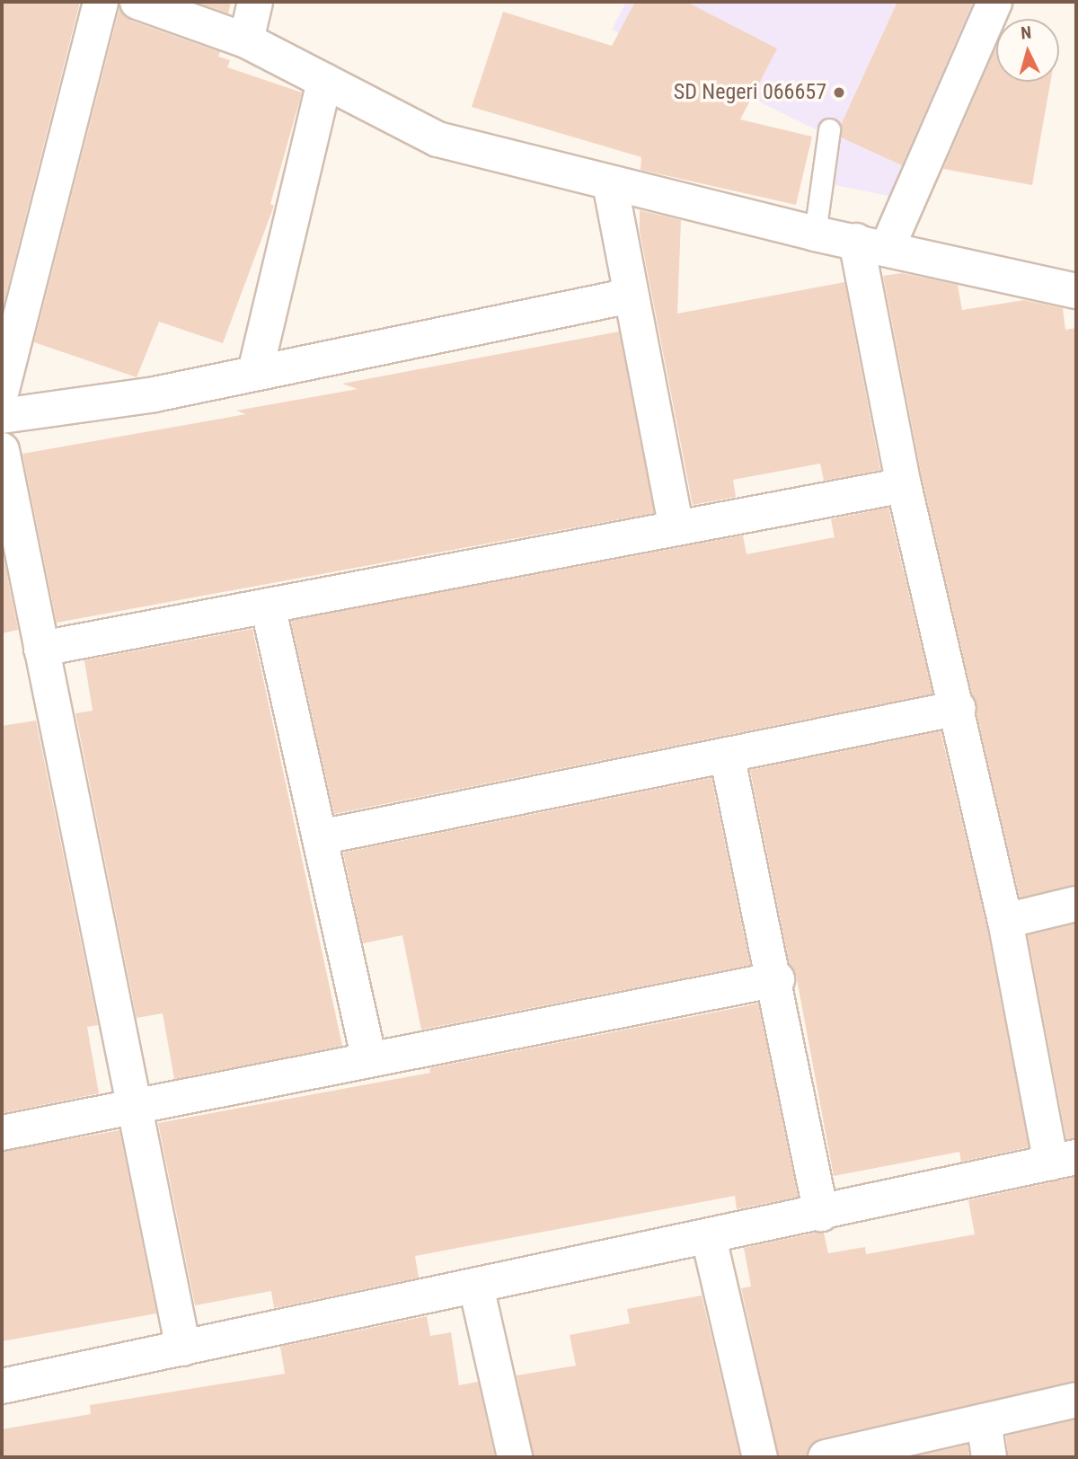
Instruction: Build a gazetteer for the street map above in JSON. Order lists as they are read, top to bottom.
{
  "places": ["SD Negeri 066657"],
  "north": "top"
}
